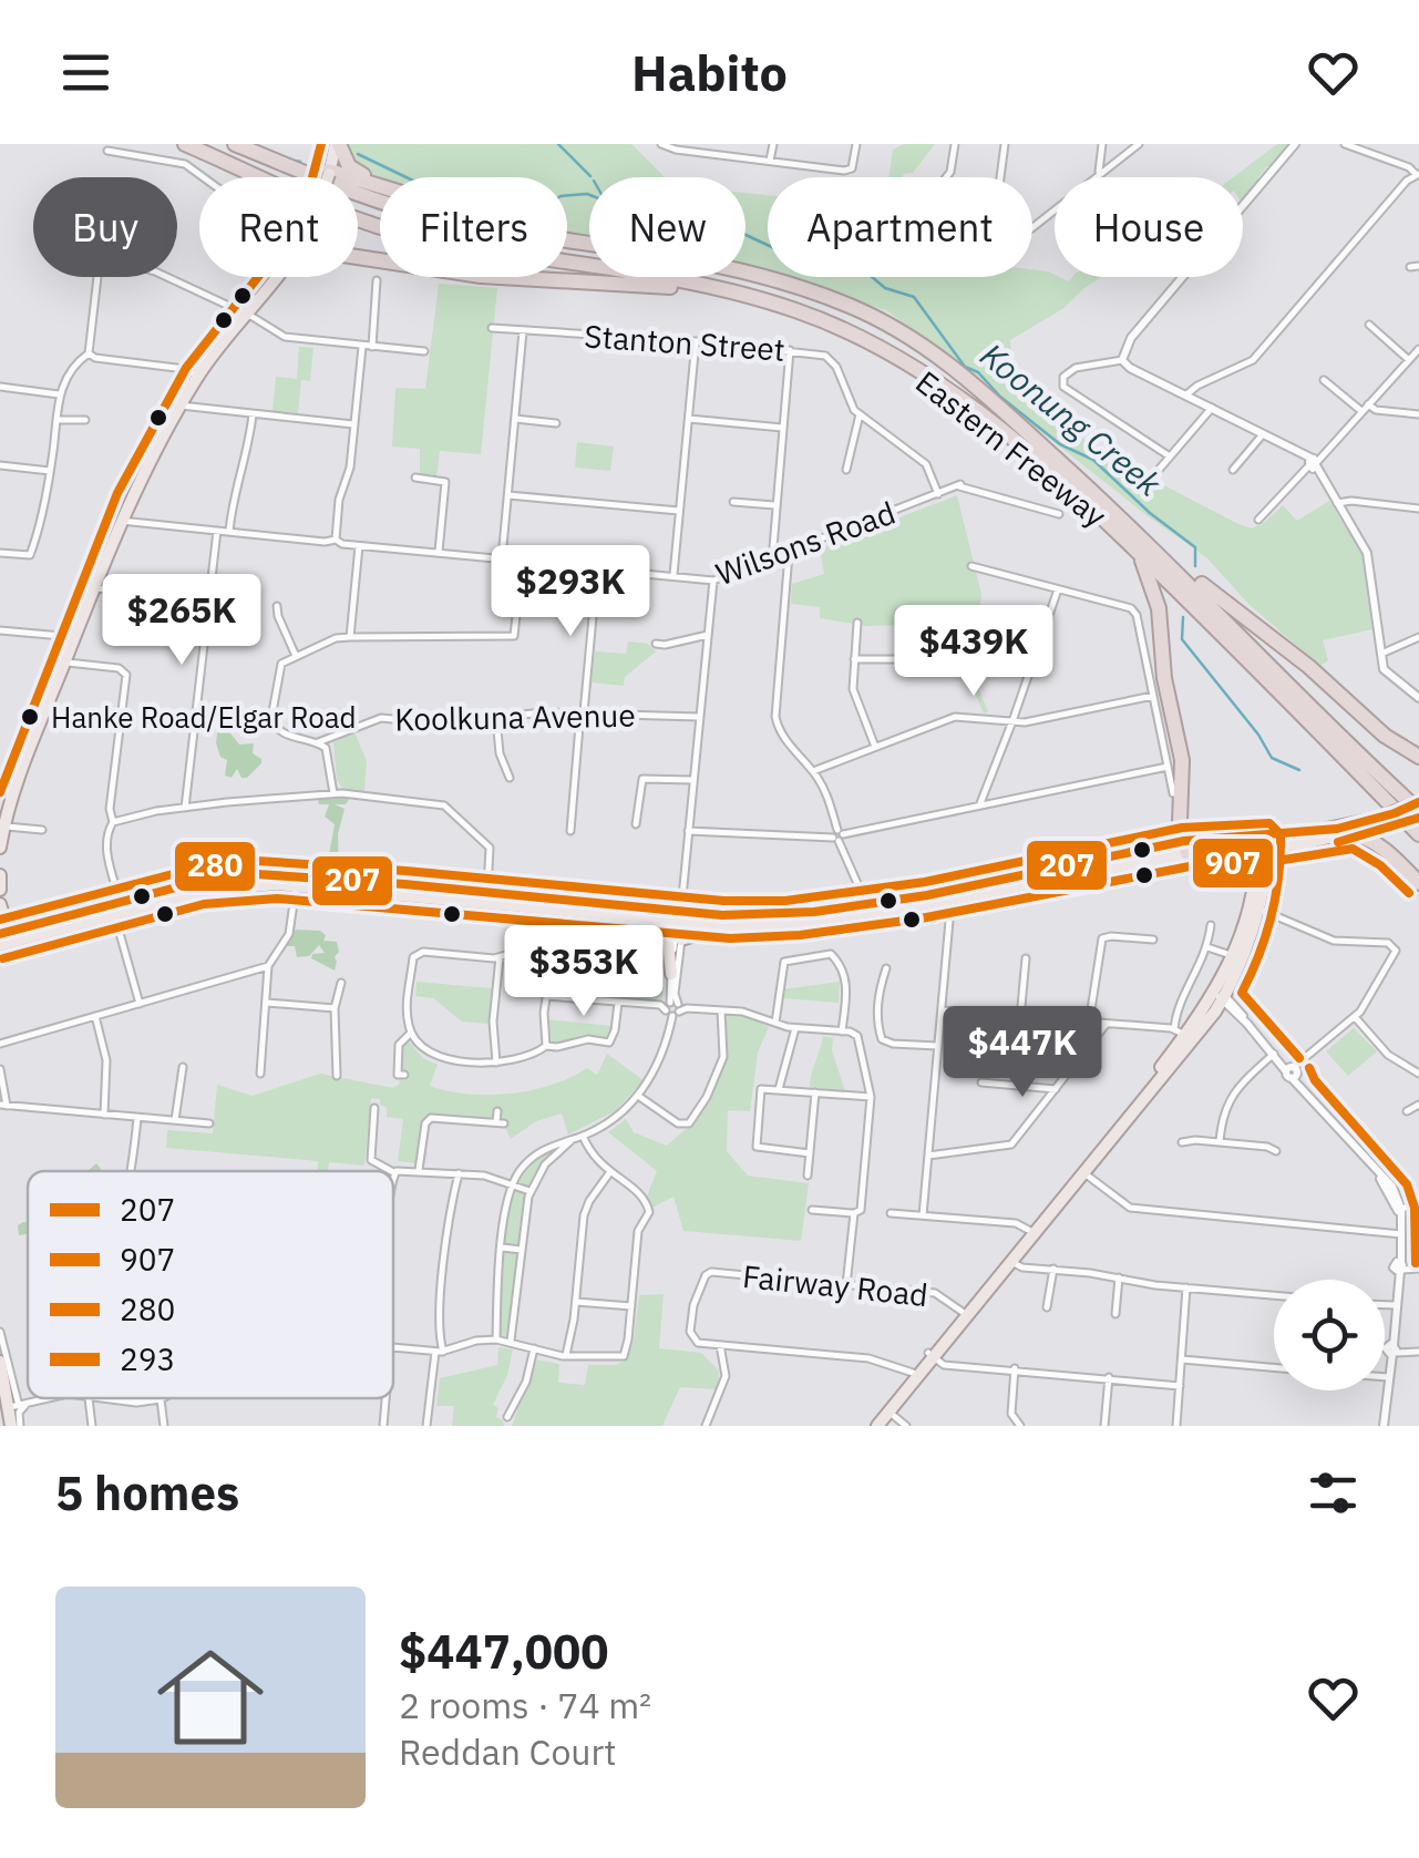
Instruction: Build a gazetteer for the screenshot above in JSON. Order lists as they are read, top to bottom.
{
  "streets": {
    "highway": ["Eastern Freeway"],
    "street": [
      "Stanton Street",
      "Wilsons Road",
      "Koolkuna Avenue",
      "Fairway Road"
    ]
  },
  "crossings": [
    ["Stanton Street", "Wilsons Road"]
  ],
  "water": ["Koonung Creek"],
  "places": ["Hanke Road/Elgar Road"],
  "lines": [
    "transit line 293",
    "transit line 207",
    "transit line 907",
    "transit line 280"
  ],
  "legend": [
    "207",
    "907",
    "280",
    "293"
  ],
  "page": {
    "header": "Habito",
    "chip": [
      "Buy",
      "Rent",
      "Filters",
      "New",
      "Apartment",
      "House"
    ],
    "price": [
      "$293K",
      "$265K",
      "$439K",
      "$353K",
      "$447K"
    ],
    "heading": "5 homes",
    "list": [
      {
        "name": "$447,000",
        "note": "2 rooms · 74 m² · Reddan Court"
      }
    ]
  }
}
